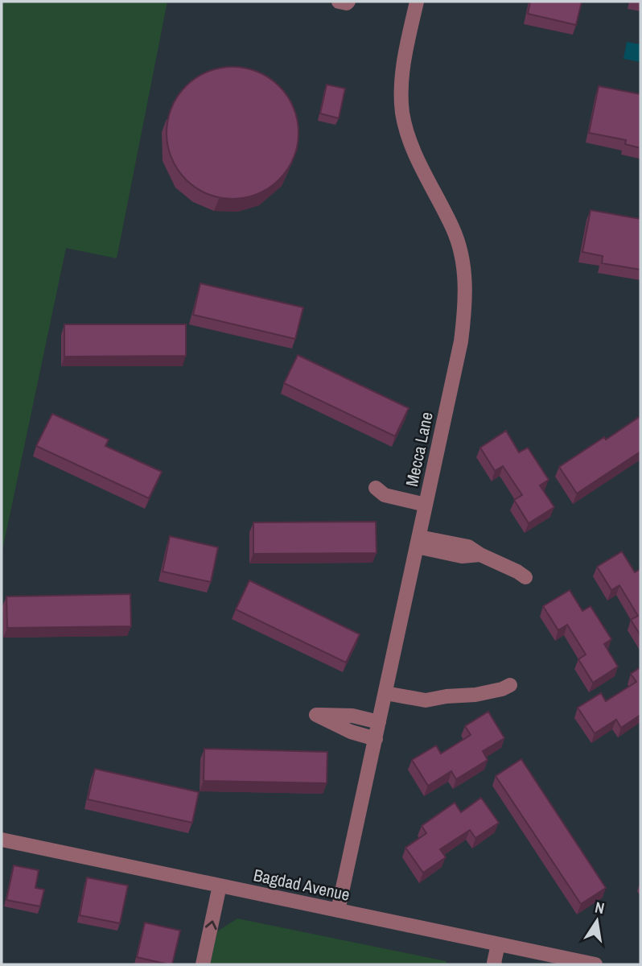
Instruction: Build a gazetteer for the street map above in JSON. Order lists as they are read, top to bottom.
{
  "streets": {
    "street": ["Mecca Lane", "Bagdad Avenue"]
  },
  "crossings": [
    ["Mecca Lane", "Bagdad Avenue"]
  ],
  "north": "top"
}
